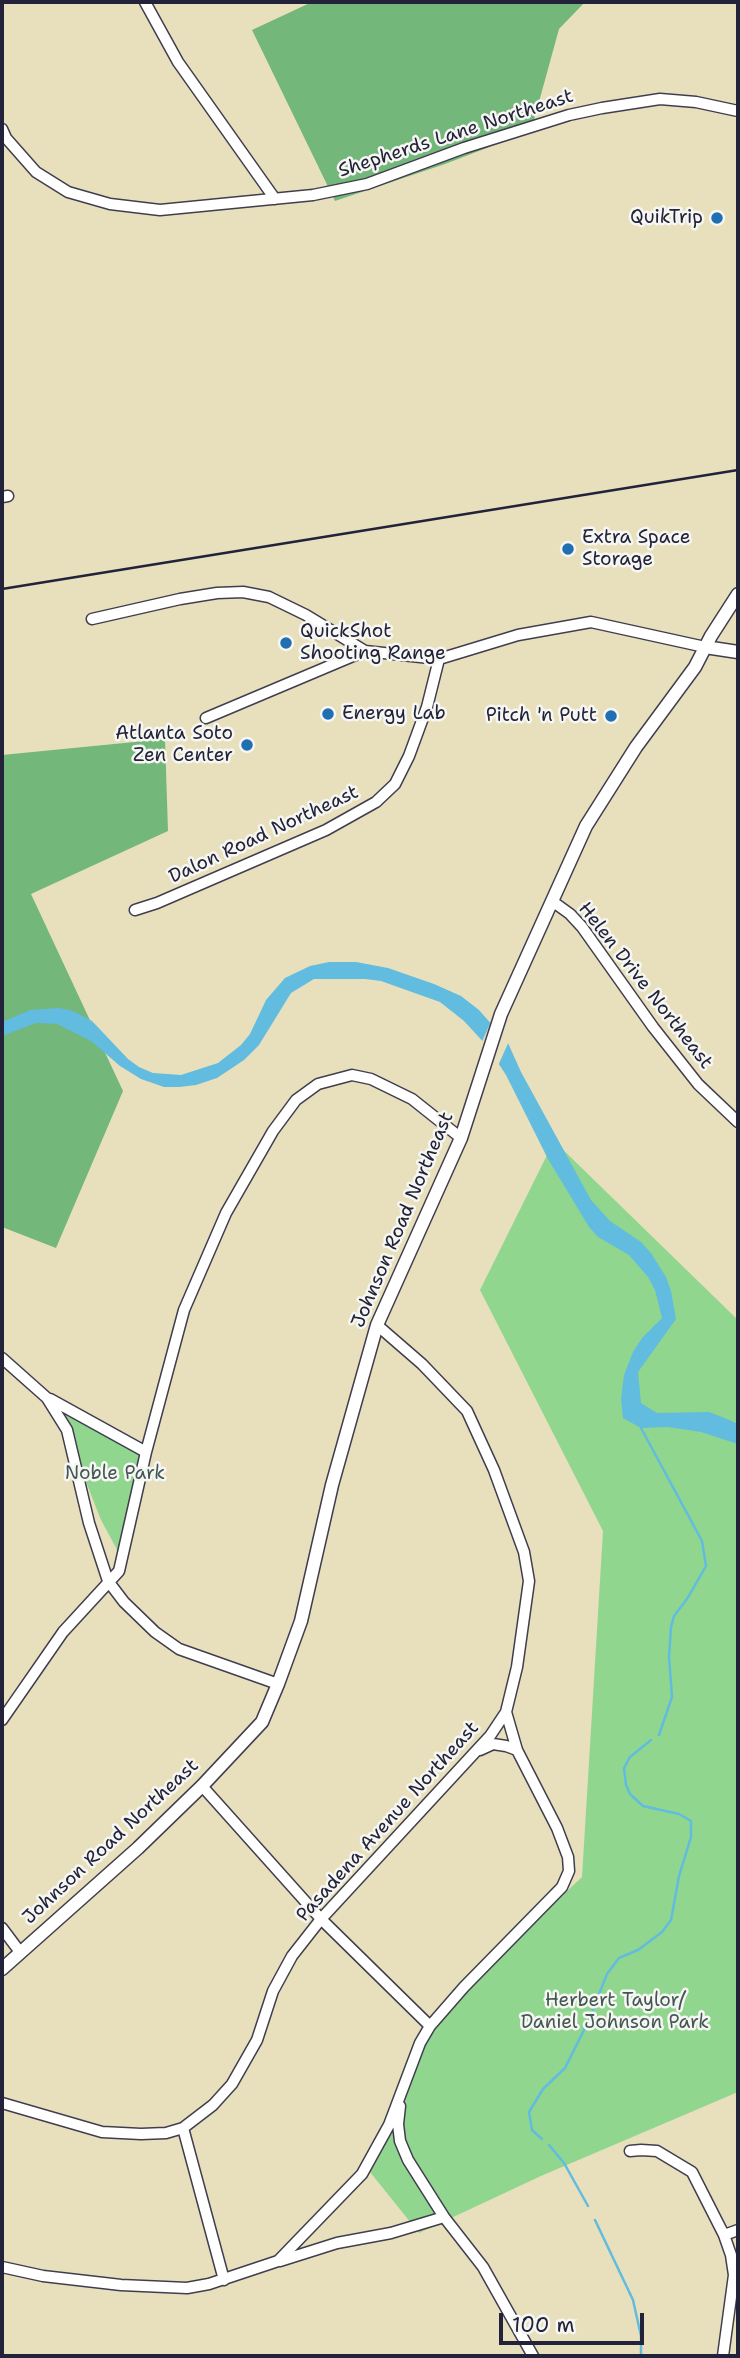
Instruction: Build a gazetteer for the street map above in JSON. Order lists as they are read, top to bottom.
{
  "streets": {
    "street": [
      "Shepherds Lane Northeast",
      "Dalon Road Northeast",
      "Helen Drive Northeast",
      "Johnson Road Northeast",
      "Pasadena Avenue Northeast"
    ]
  },
  "crossings": [
    ["Helen Drive Northeast", "Johnson Road Northeast"],
    ["Johnson Road Northeast", "Pasadena Avenue Northeast"]
  ],
  "parks": ["Noble Park", "Herbert Taylor/ Daniel Johnson Park"],
  "places": [
    "QuikTrip",
    "Extra Space Storage",
    "QuickShot Shooting Range",
    "Energy Lab",
    "Pitch 'n Putt",
    "Atlanta Soto Zen Center"
  ],
  "scale_bar": "100 m"
}
